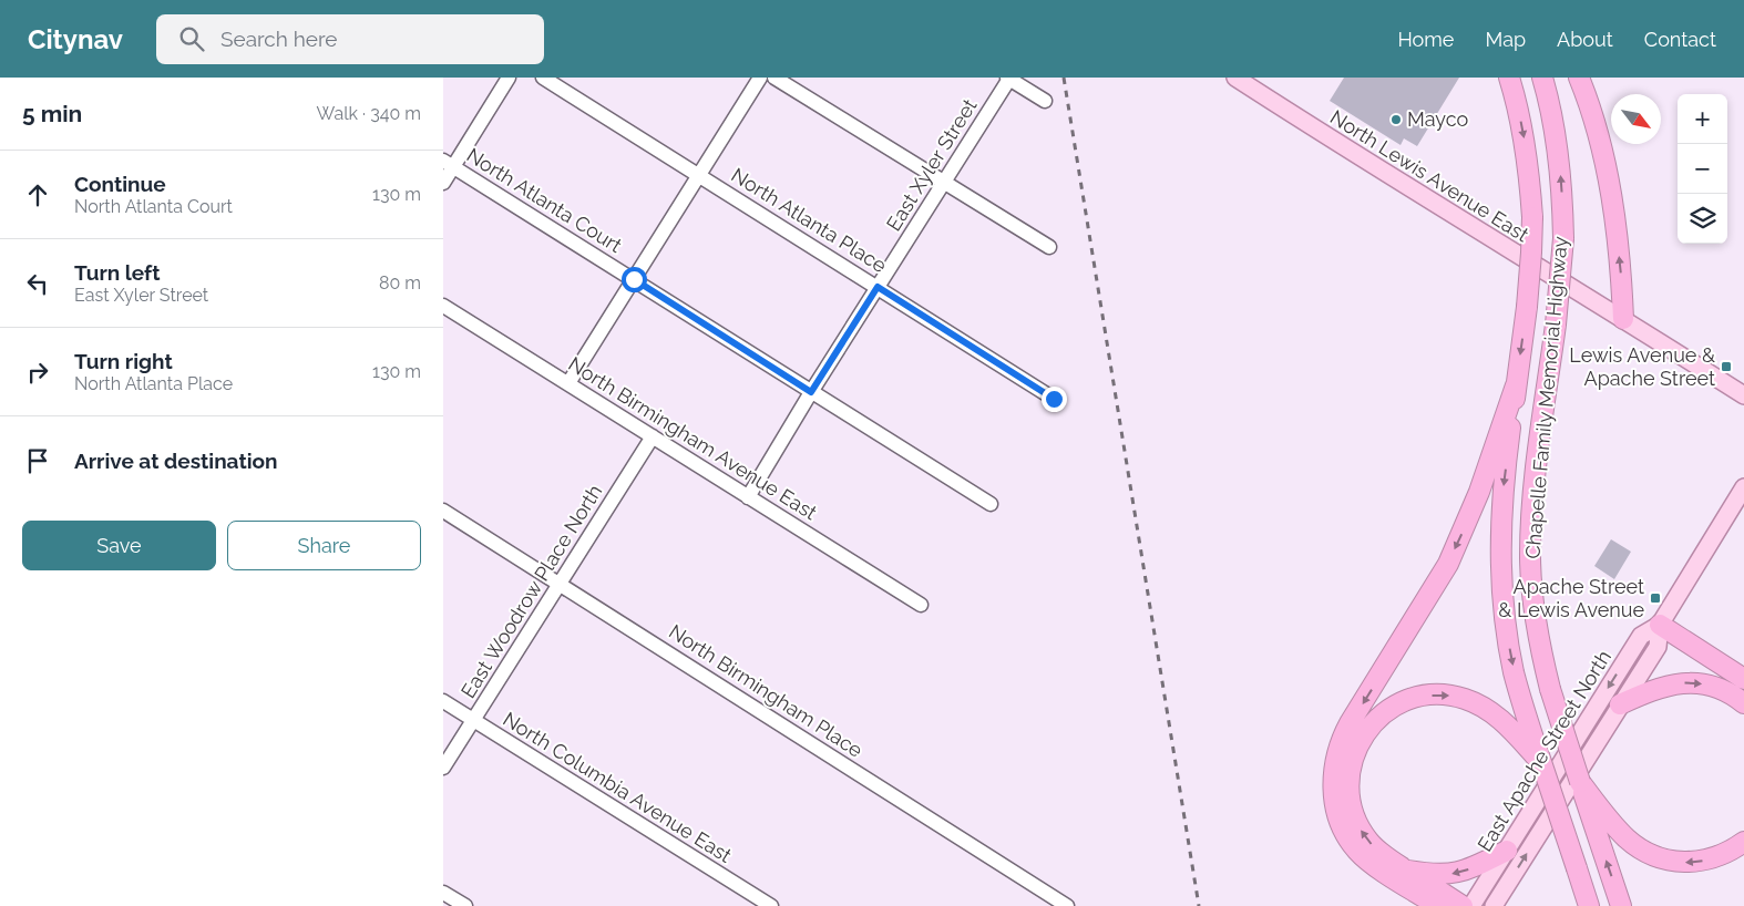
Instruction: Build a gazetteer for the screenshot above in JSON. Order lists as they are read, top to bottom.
{
  "streets": {
    "highway": ["Chapelle Family Memorial Highway"],
    "main road": ["North Lewis Avenue East", "East Apache Street North"],
    "street": [
      "East Xyler Street",
      "North Atlanta Court",
      "North Atlanta Place",
      "North Birmingham Avenue East",
      "East Woodrow Place North",
      "North Birmingham Place",
      "North Columbia Avenue East"
    ]
  },
  "crossings": [
    ["East Xyler Street", "North Atlanta Court"],
    ["East Xyler Street", "North Atlanta Place"],
    ["East Xyler Street", "North Birmingham Avenue East"],
    ["North Birmingham Avenue East", "East Woodrow Place North"],
    ["East Woodrow Place North", "North Birmingham Place"],
    ["East Woodrow Place North", "North Columbia Avenue East"]
  ],
  "places": {
    "other": ["Mayco"],
    "transit": ["Lewis Avenue & Apache Street", "Apache Street & Lewis Avenue"]
  },
  "north": "bottom right",
  "page": {
    "header": "Citynav",
    "search": "Search here",
    "nav": [
      "Home",
      "Map",
      "About",
      "Contact"
    ],
    "heading": ["5 min", "Walk · 340 m"],
    "map_buttons": ["+", "−"],
    "list": [
      ["Continue", "North Atlanta Court", "130 m"],
      ["Turn left", "East Xyler Street", "80 m"],
      ["Turn right", "North Atlanta Place", "130 m"],
      "Arrive at destination"
    ],
    "buttons": ["Save", "Share"]
  }
}
